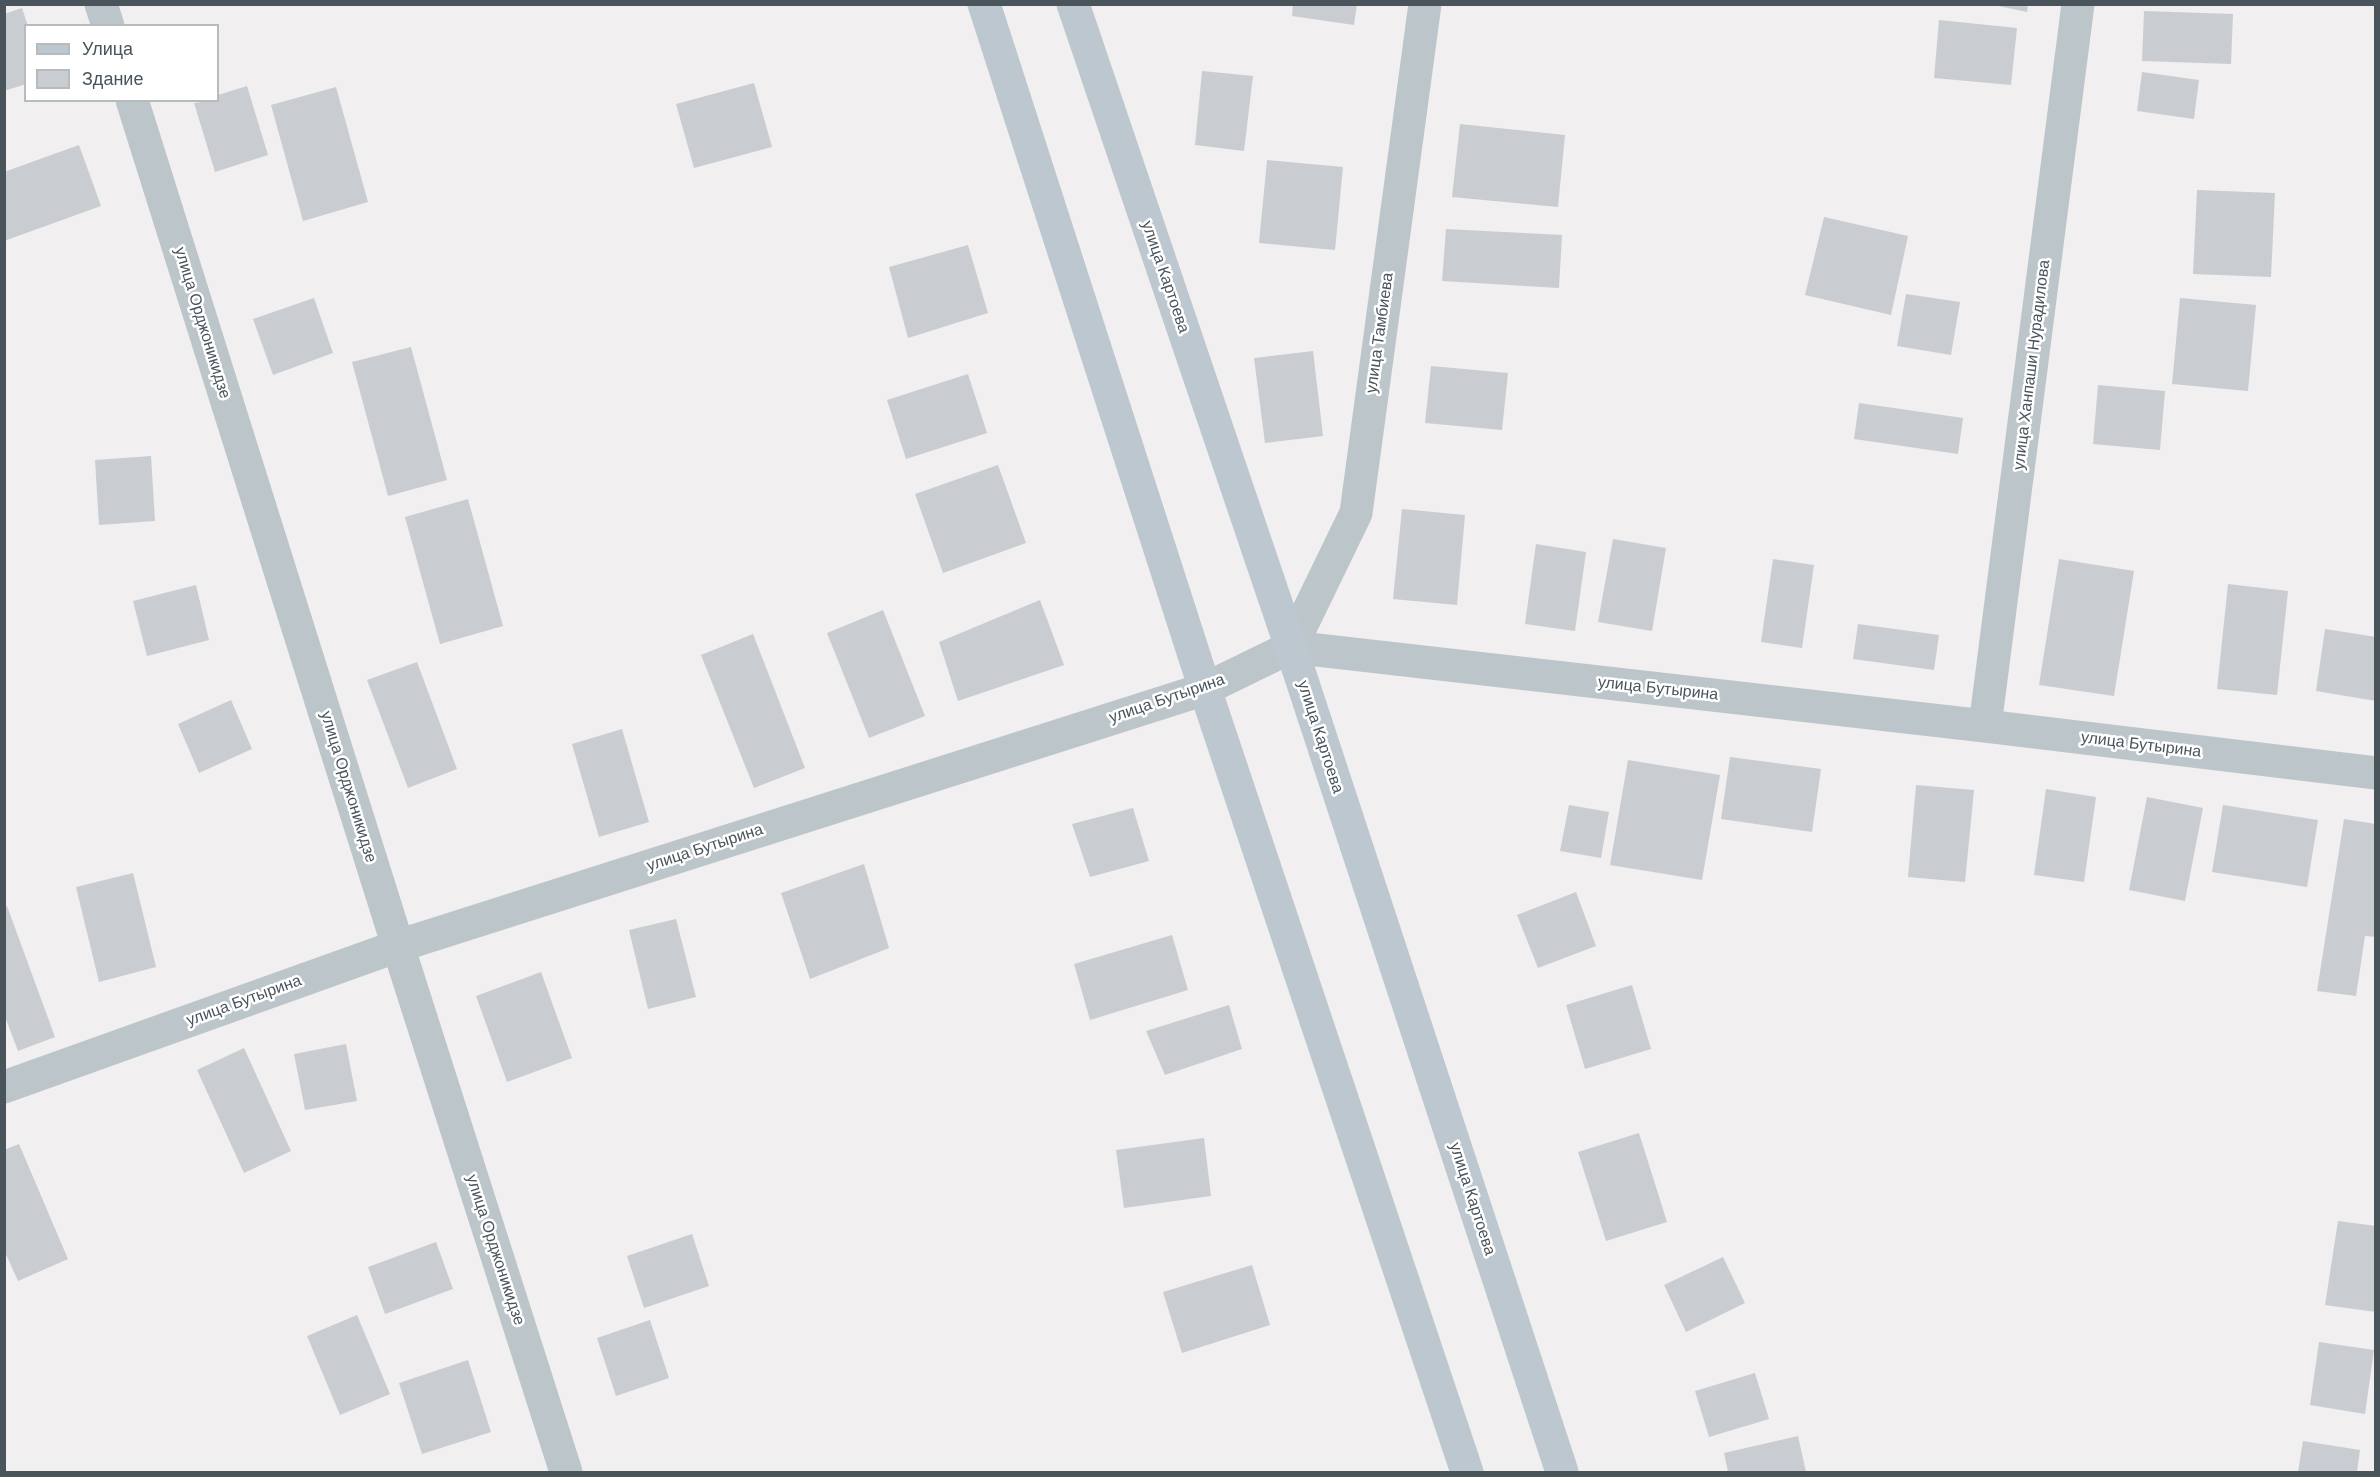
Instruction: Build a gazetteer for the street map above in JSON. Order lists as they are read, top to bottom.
{
  "streets": {
    "main road": ["улица Картоева"],
    "street": [
      "улица Орджоникидзе",
      "улица Тамбиева",
      "улица Ханпаши Нурадилова",
      "улица Бутырина"
    ]
  },
  "crossings": [
    ["улица Картоева", "улица Тамбиева"],
    ["улица Картоева", "улица Бутырина"],
    ["улица Орджоникидзе", "улица Бутырина"],
    ["улица Тамбиева", "улица Бутырина"],
    ["улица Ханпаши Нурадилова", "улица Бутырина"]
  ],
  "legend": ["Улица", "Здание"]
}
